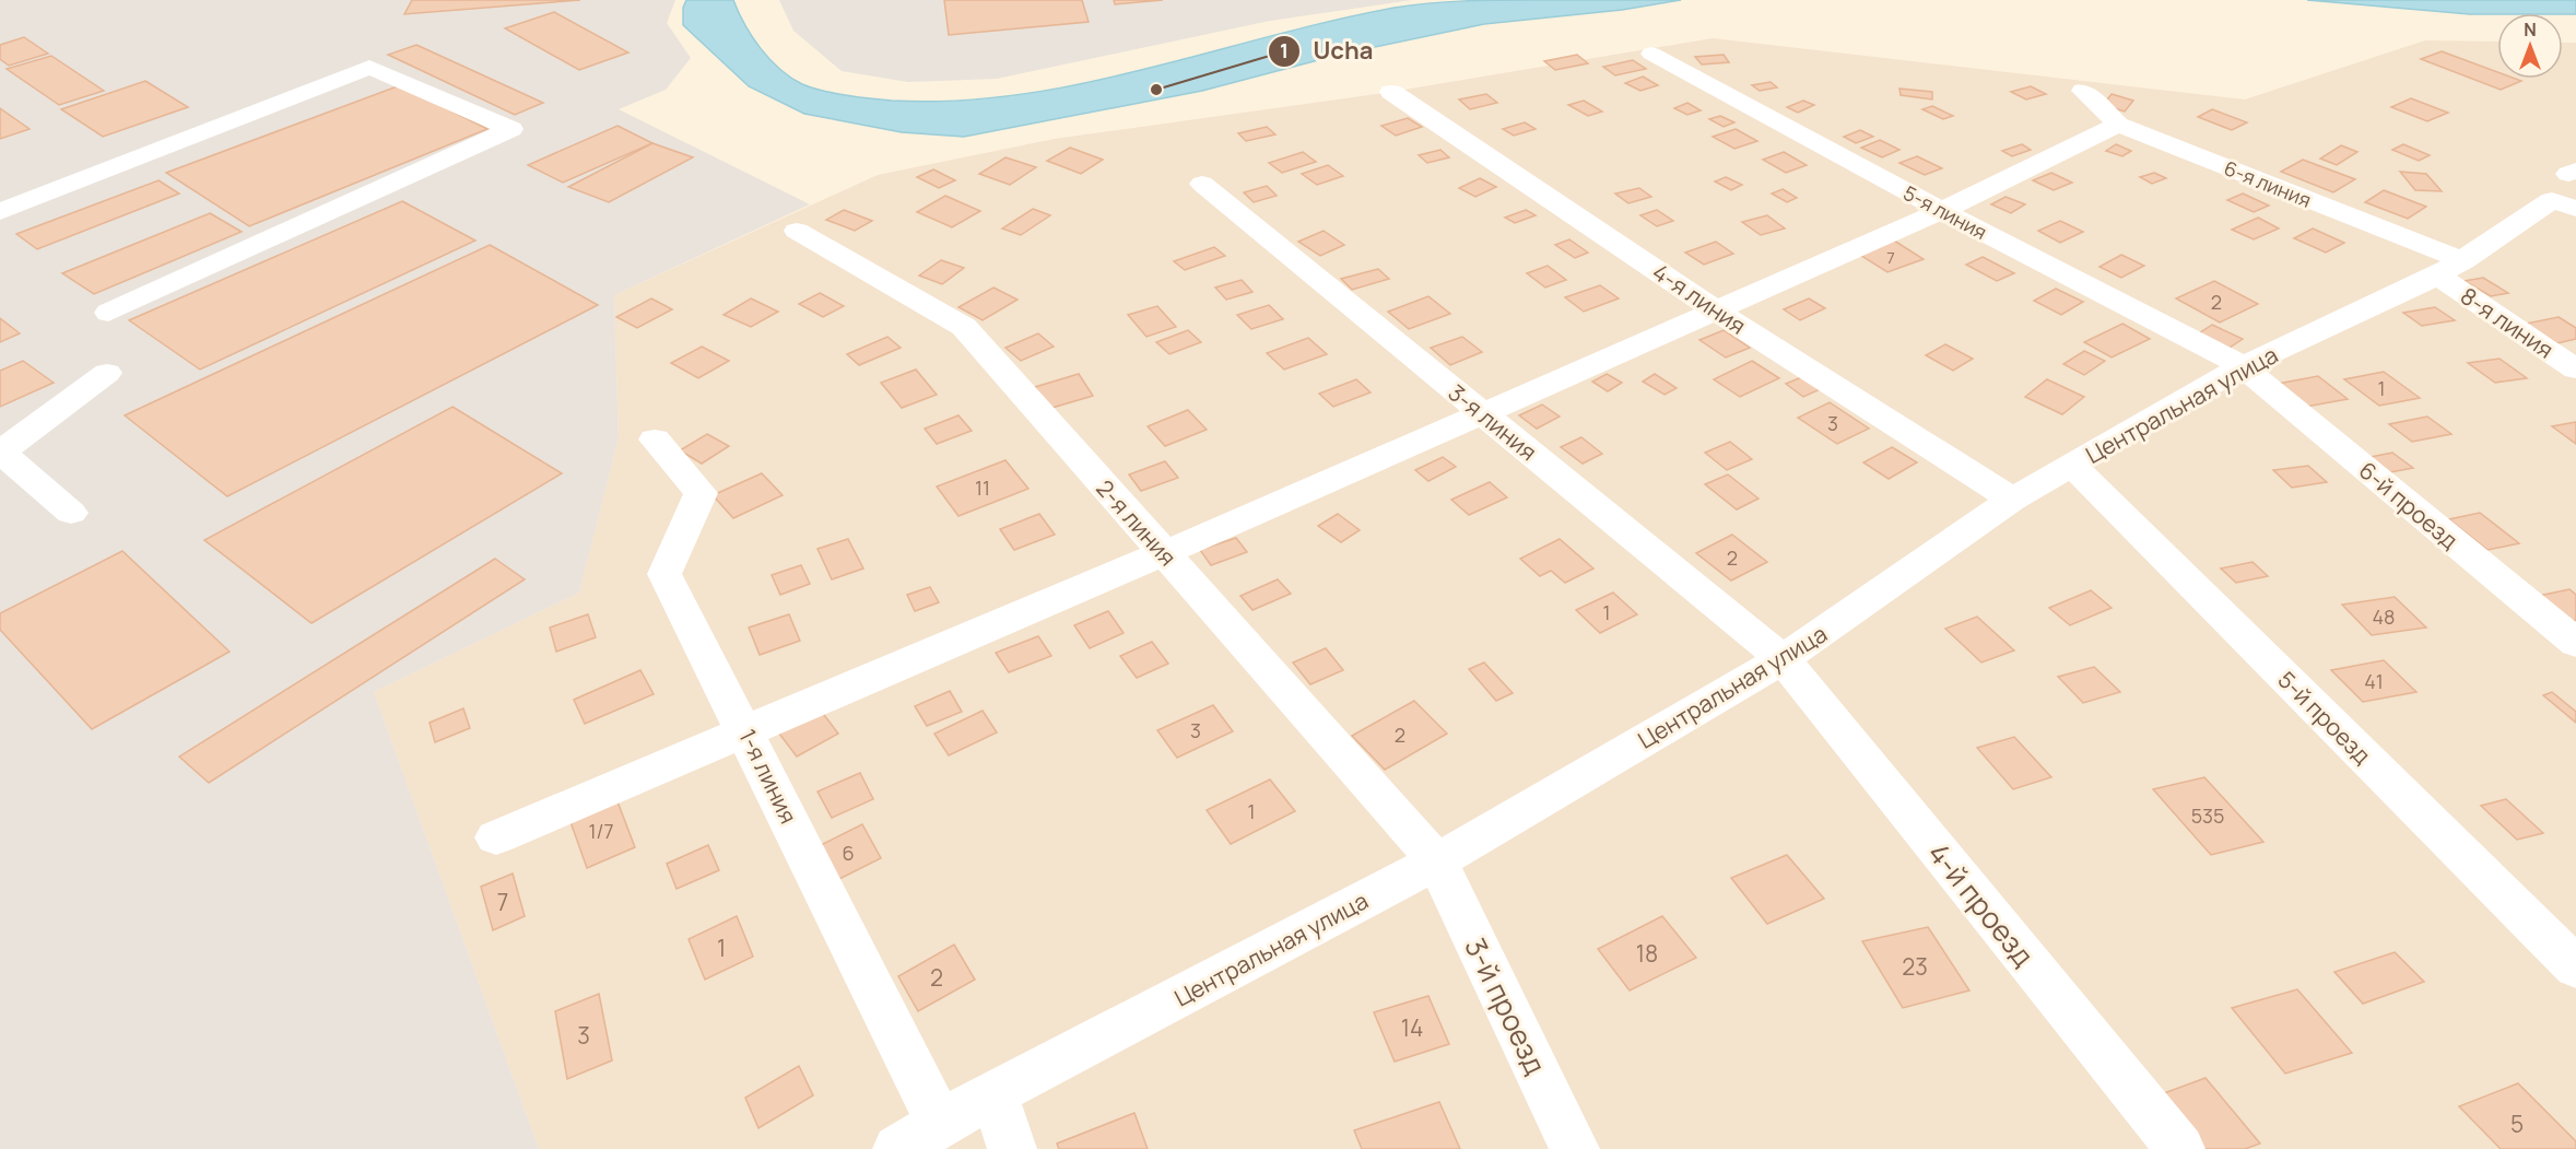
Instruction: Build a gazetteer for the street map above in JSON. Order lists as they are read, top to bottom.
{
  "streets": {
    "street": [
      "6-я линия",
      "5-я линия",
      "4-я линия",
      "8-я линия",
      "Центральная улица",
      "3-я линия",
      "6-й проезд",
      "2-я линия",
      "5-й проезд",
      "1-я линия",
      "4-й проезд",
      "3-й проезд"
    ]
  },
  "crossings": [
    ["6-я линия", "8-я линия"],
    ["6-я линия", "Центральная улица"],
    ["5-я линия", "Центральная улица"],
    ["5-я линия", "6-й проезд"],
    ["4-я линия", "Центральная улица"],
    ["8-я линия", "Центральная улица"],
    ["Центральная улица", "3-я линия"],
    ["Центральная улица", "6-й проезд"],
    ["Центральная улица", "2-я линия"],
    ["Центральная улица", "5-й проезд"],
    ["Центральная улица", "1-я линия"],
    ["Центральная улица", "4-й проезд"],
    ["Центральная улица", "3-й проезд"],
    ["3-я линия", "4-й проезд"],
    ["2-я линия", "3-й проезд"]
  ],
  "places": ["Ucha"],
  "house_numbers": [
    "7",
    "2",
    "1",
    "3",
    "11",
    "2",
    "1",
    "48",
    "41",
    "3",
    "2",
    "1",
    "535",
    "1/7",
    "6",
    "7",
    "1",
    "18",
    "23",
    "2",
    "14",
    "3",
    "5"
  ],
  "north": "top"
}
